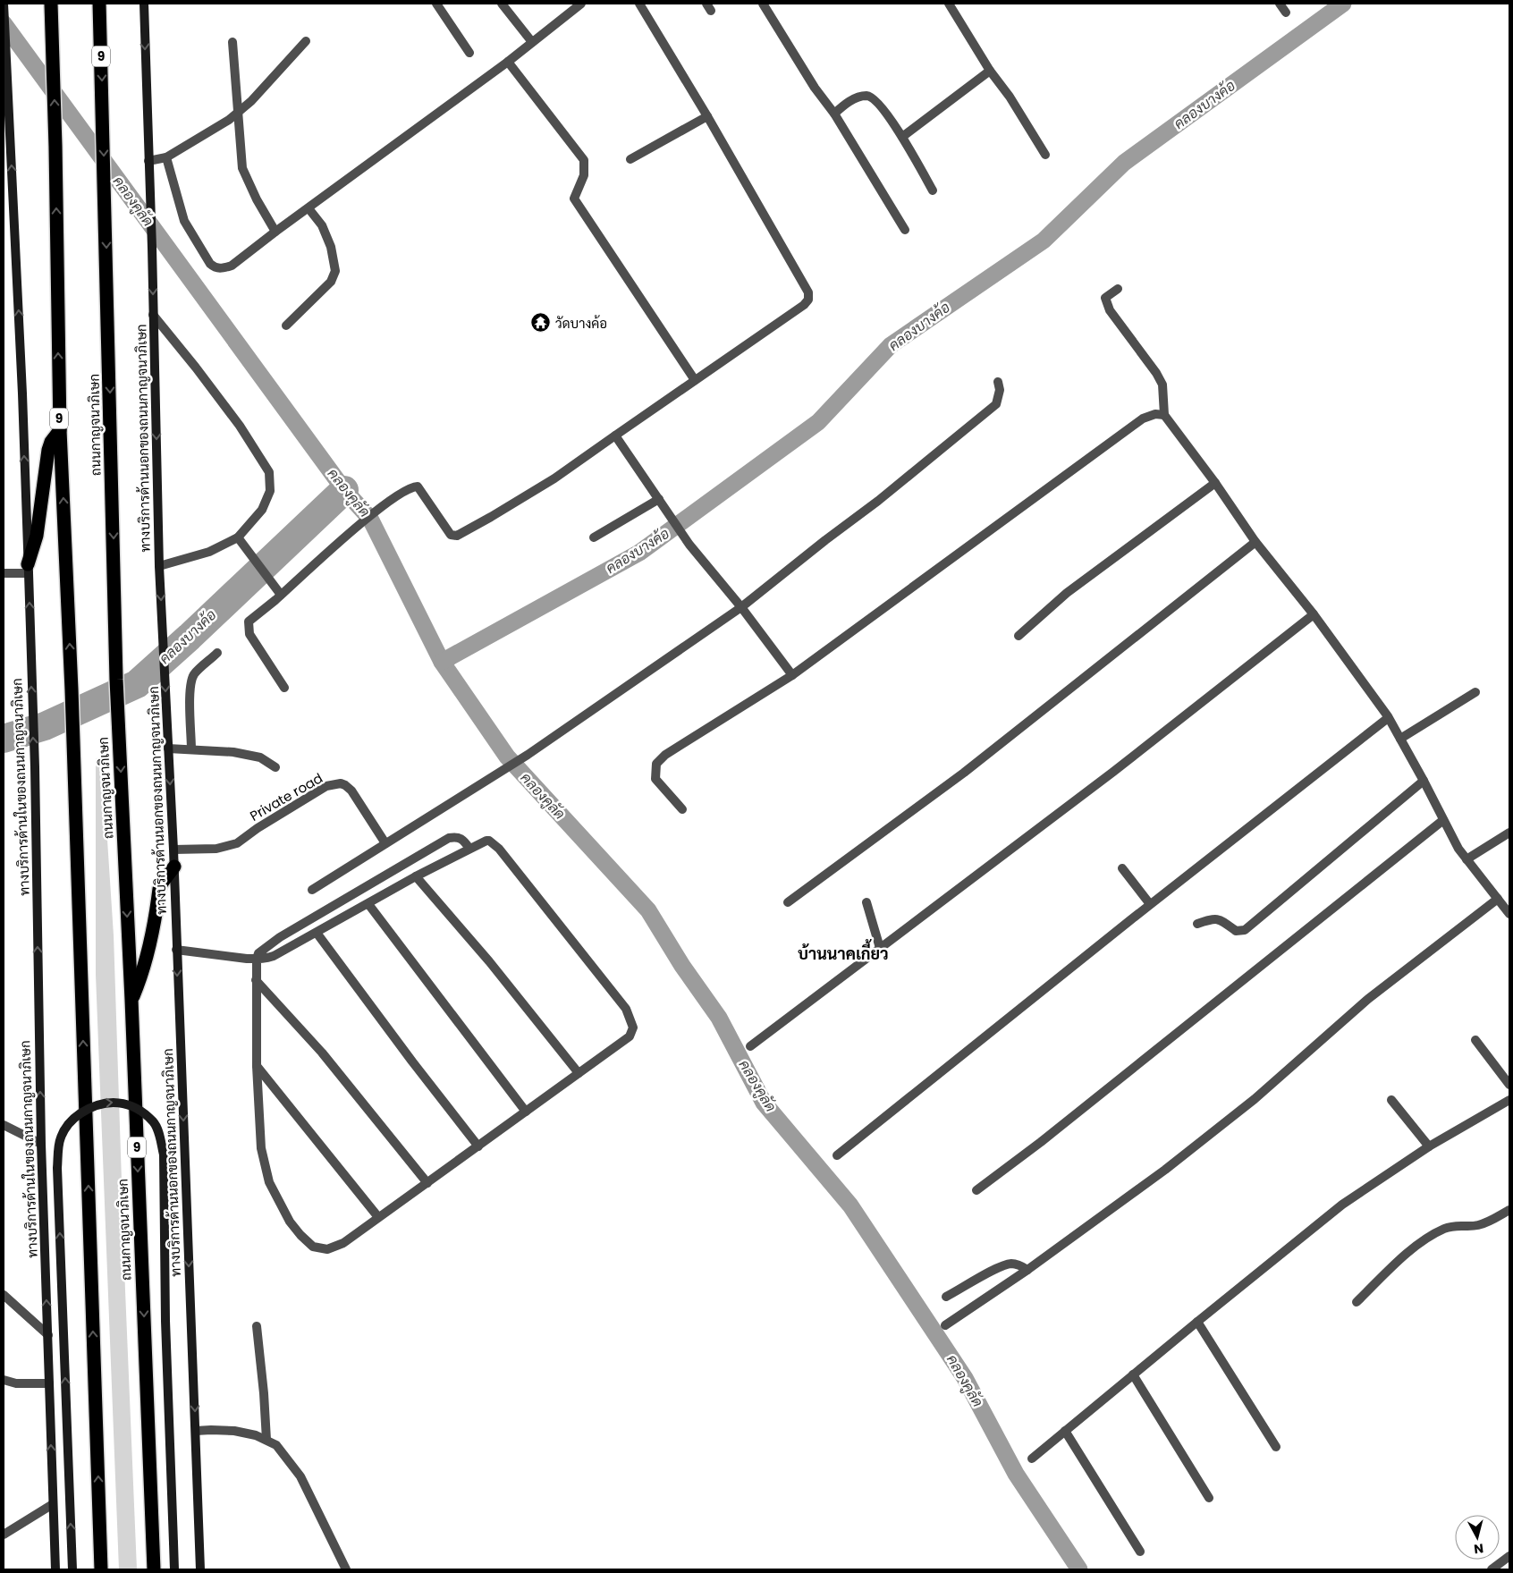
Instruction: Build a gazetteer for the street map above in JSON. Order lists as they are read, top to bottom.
{
  "streets": {
    "highway": ["9", "ถนนกาญจนาภิเษก"],
    "main road": ["ทางบริการด้านนอกของถนนกาญจนาภิเษก", "ทางบริการด้านในของถนนกาญจนาภิเษก"],
    "street": ["Private road"]
  },
  "crossings": [
    ["ทางบริการด้านนอกของถนนกาญจนาภิเษก", "Private road"]
  ],
  "one_way": ["ทางบริการด้านนอกของถนนกาญจนาภิเษก", "ทางบริการด้านในของถนนกาญจนาภิเษก"],
  "districts": ["บ้านนาคเกี้ยว"],
  "water": ["คลองบางค้อ", "คลองคูลัด"],
  "places": {
    "temple": ["วัดบางค้อ"]
  },
  "north": "bottom"
}
